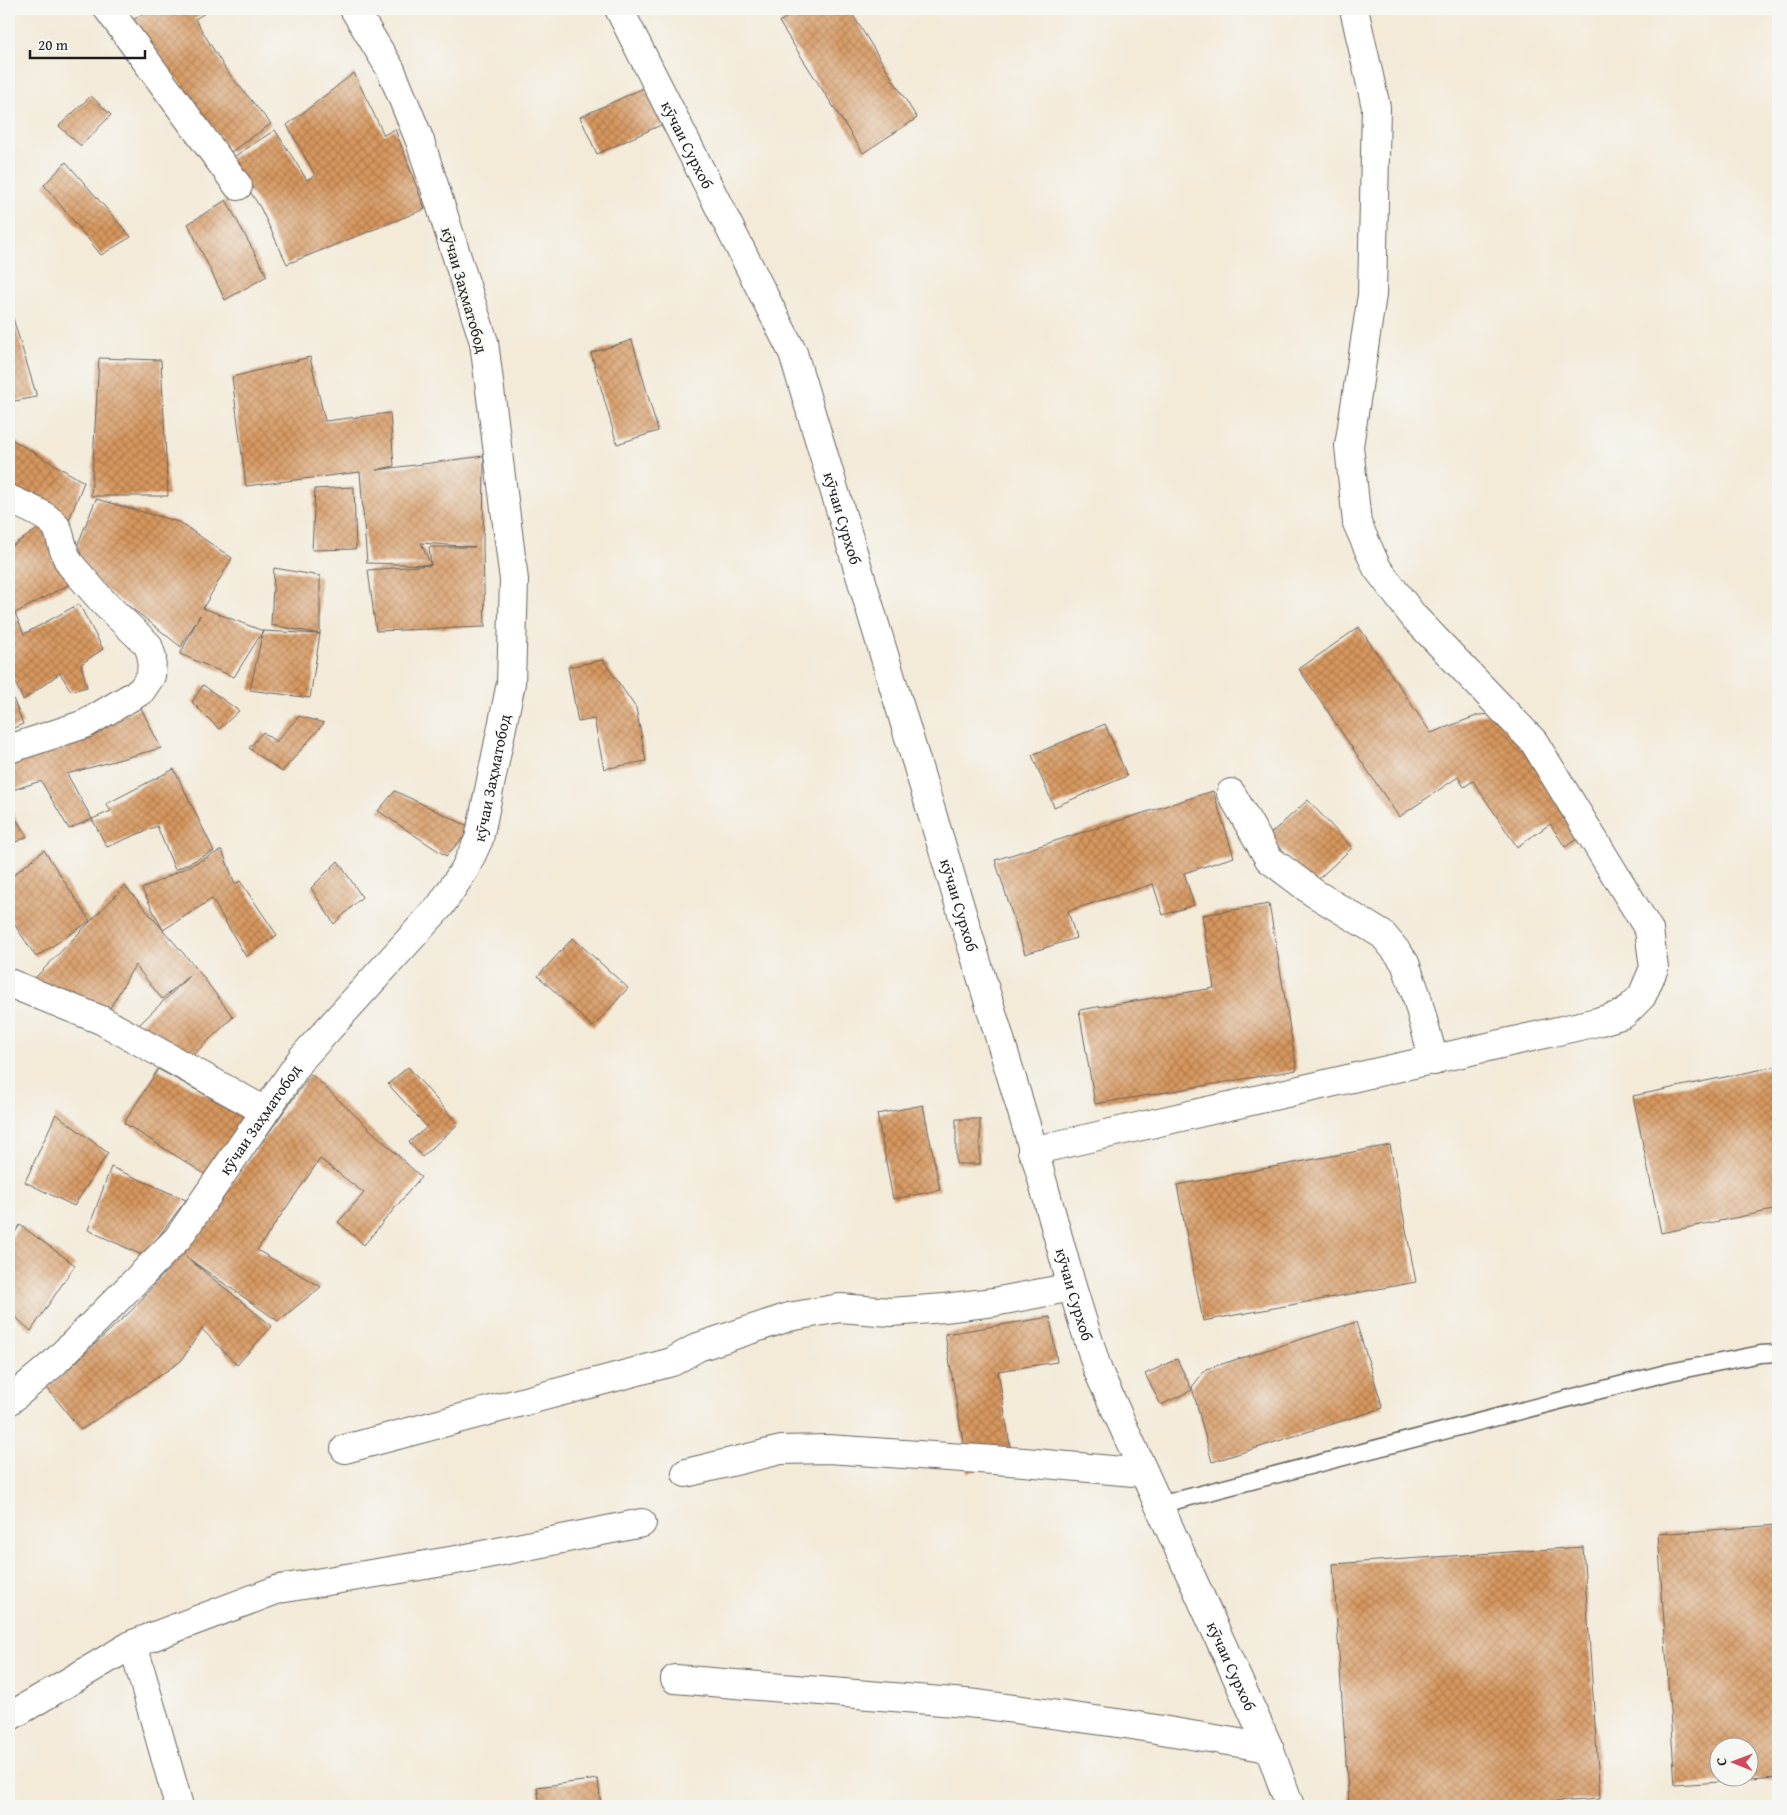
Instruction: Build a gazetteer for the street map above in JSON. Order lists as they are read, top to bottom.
{
  "streets": {
    "street": ["кӯчаи Сурхоб", "кӯчаи Заҳматобод"]
  },
  "scale_bar": "20 m",
  "north": "left"
}
